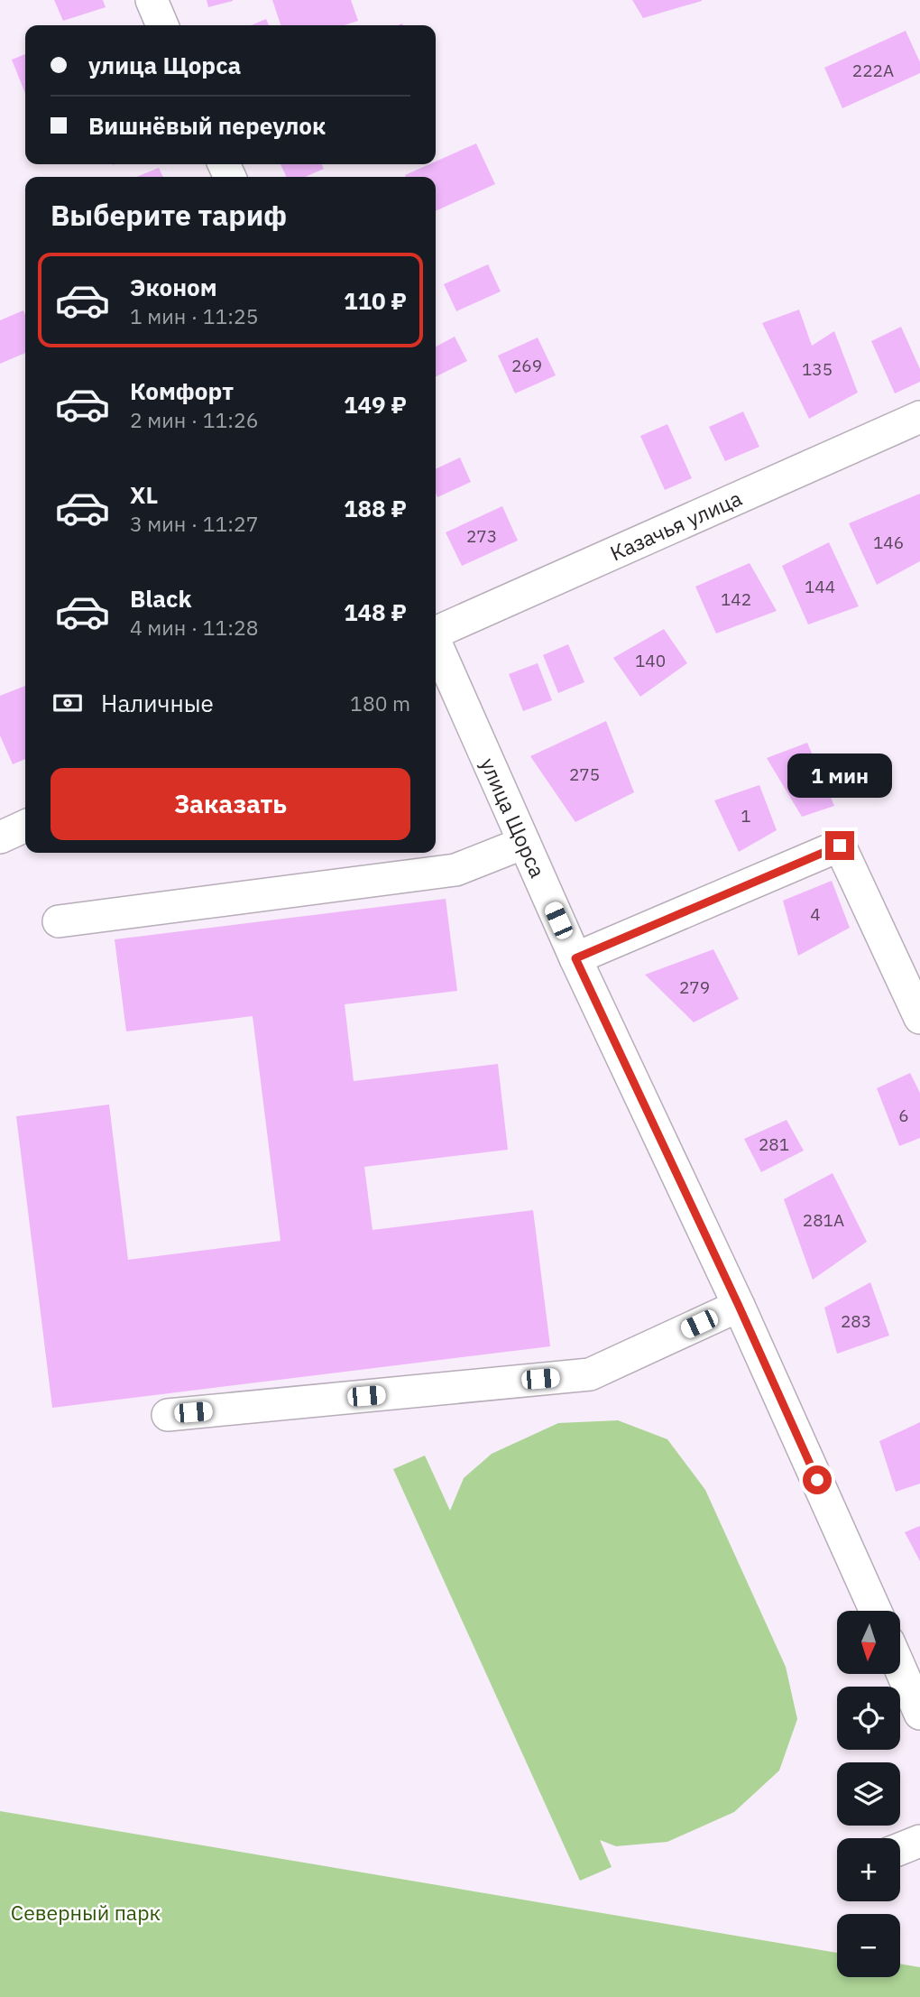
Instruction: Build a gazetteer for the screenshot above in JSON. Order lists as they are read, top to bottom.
{
  "streets": {
    "street": ["Казачья улица", "улица Щорса"]
  },
  "parks": ["Северный парк"],
  "house_numbers": [
    "222А",
    "269",
    "135",
    "273",
    "146",
    "144",
    "142",
    "140",
    "275",
    "1",
    "4",
    "279",
    "6",
    "281",
    "281А",
    "283"
  ],
  "north": "bottom",
  "page": {
    "banner": ["улица Щорса", "Вишнёвый переулок"],
    "heading": "Выберите тариф",
    "list": [
      {
        "name": "Эконом",
        "note": "1 мин · 11:25",
        "value": "110 ₽"
      },
      {
        "name": "Комфорт",
        "note": "2 мин · 11:26",
        "value": "149 ₽"
      },
      {
        "name": "XL",
        "note": "3 мин · 11:27",
        "value": "188 ₽"
      },
      {
        "name": "Black",
        "note": "4 мин · 11:28",
        "value": "148 ₽"
      }
    ],
    "pay": ["Наличные", "180 m"],
    "bubble": "1 мин",
    "buttons": "Заказать",
    "map_buttons": ["+", "−"]
  }
}
